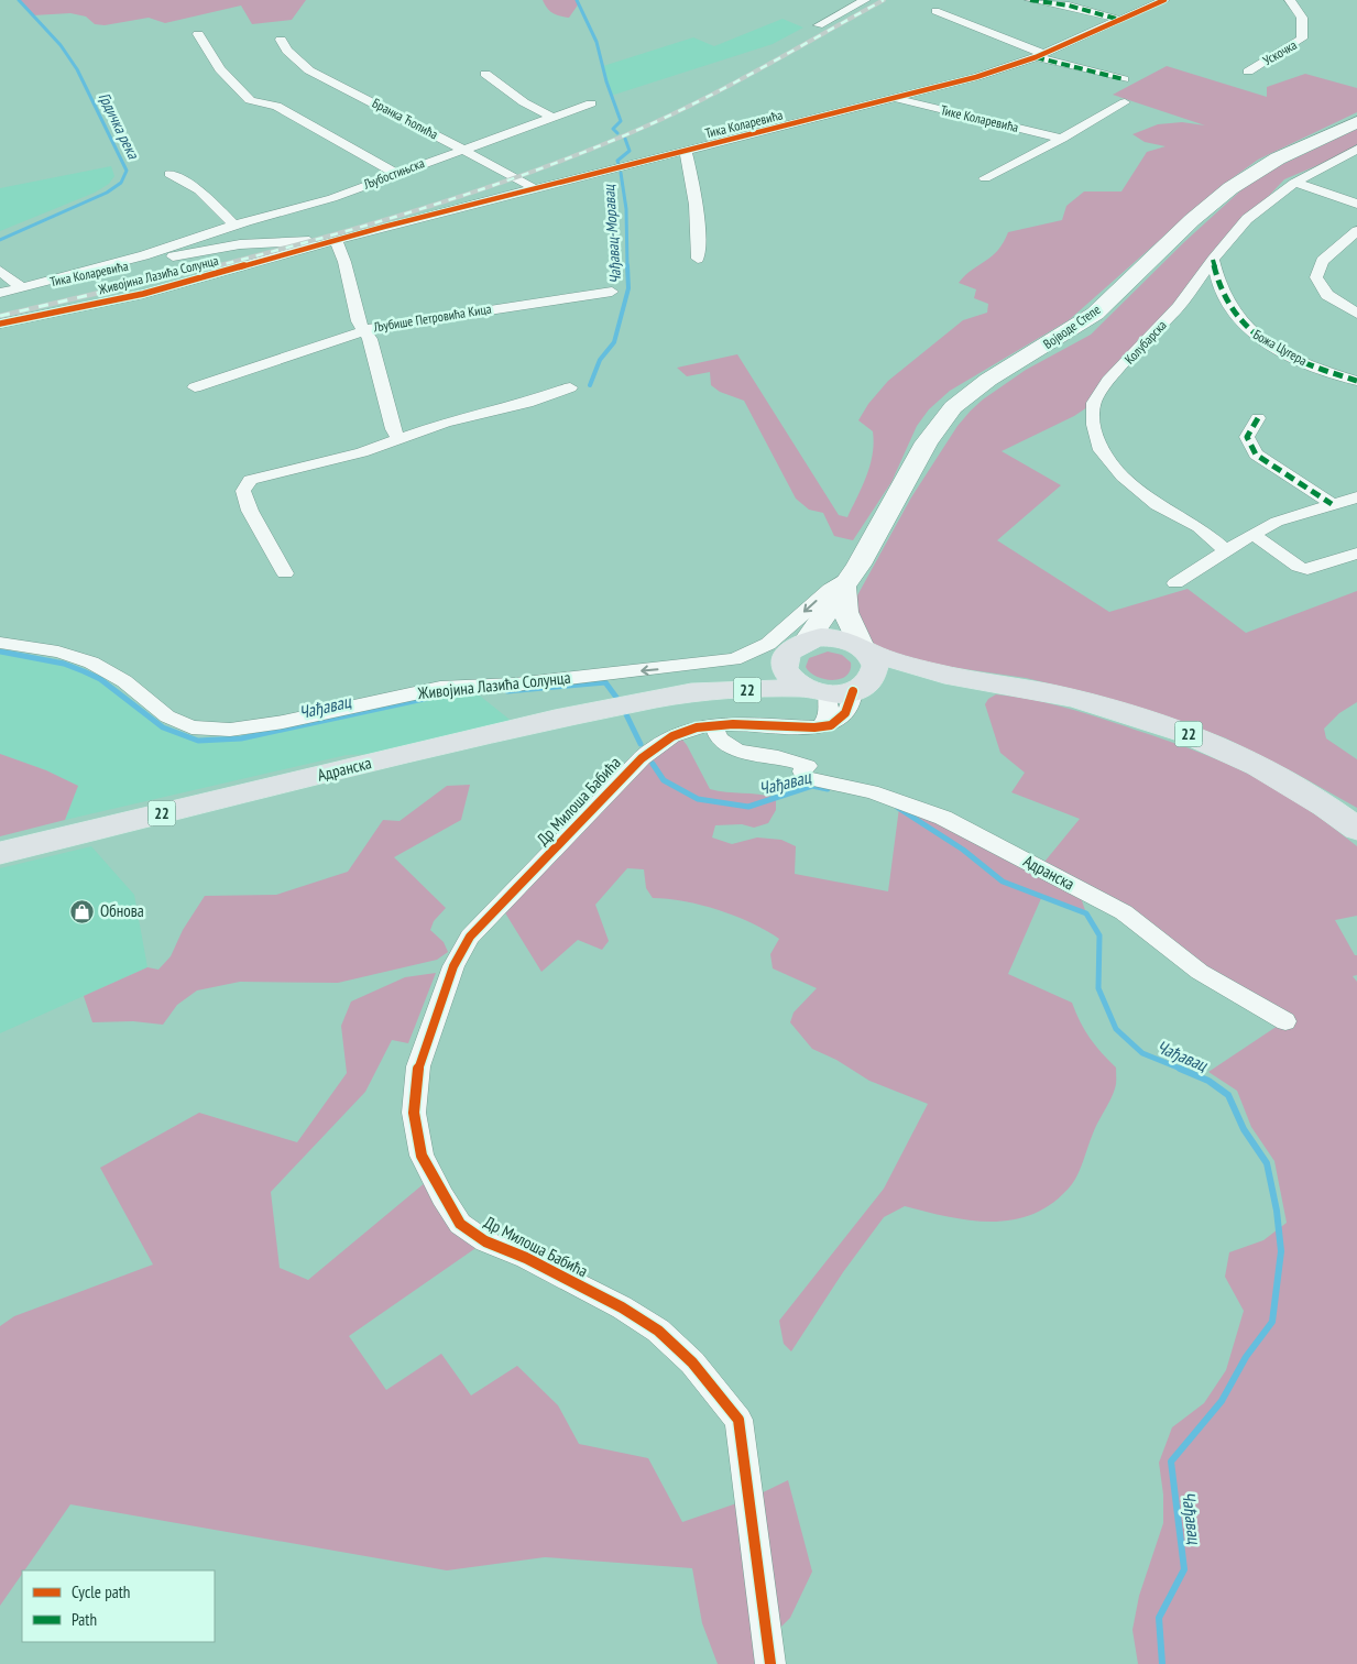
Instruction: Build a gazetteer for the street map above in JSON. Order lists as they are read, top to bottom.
{
  "streets": {
    "main road": ["22", "Адранска"],
    "street": [
      "Ускочка",
      "Бранка Ћопића",
      "Тике Коларевића",
      "Тика Коларевића",
      "Љубостињска",
      "Живојина Лазића Солунца",
      "Љубише Петровића Кица",
      "Војводе Степе",
      "Колубарска",
      "Божа Цугера",
      "Др Милоша Бабића"
    ]
  },
  "crossings": [
    ["Бранка Ћопића", "Тика Коларевића"],
    ["Бранка Ћопића", "Љубостињска"],
    ["Тике Коларевића", "Тика Коларевића"],
    ["Тика Коларевића", "Љубостињска"],
    ["Тика Коларевића", "Живојина Лазића Солунца"],
    ["Живојина Лазића Солунца", "Војводе Степе"],
    ["Војводе Степе", "22"],
    ["Војводе Степе", "Адранска"],
    ["Колубарска", "Божа Цугера"],
    ["22", "Адранска"],
    ["Адранска", "Др Милоша Бабића"]
  ],
  "one_way": ["Живојина Лазића Солунца"],
  "water": ["Грдичка река", "Чађавац-Моравац", "Чађавац"],
  "places": {
    "shop": ["Обнова"]
  },
  "legend": ["Cycle path", "Path"]
}
